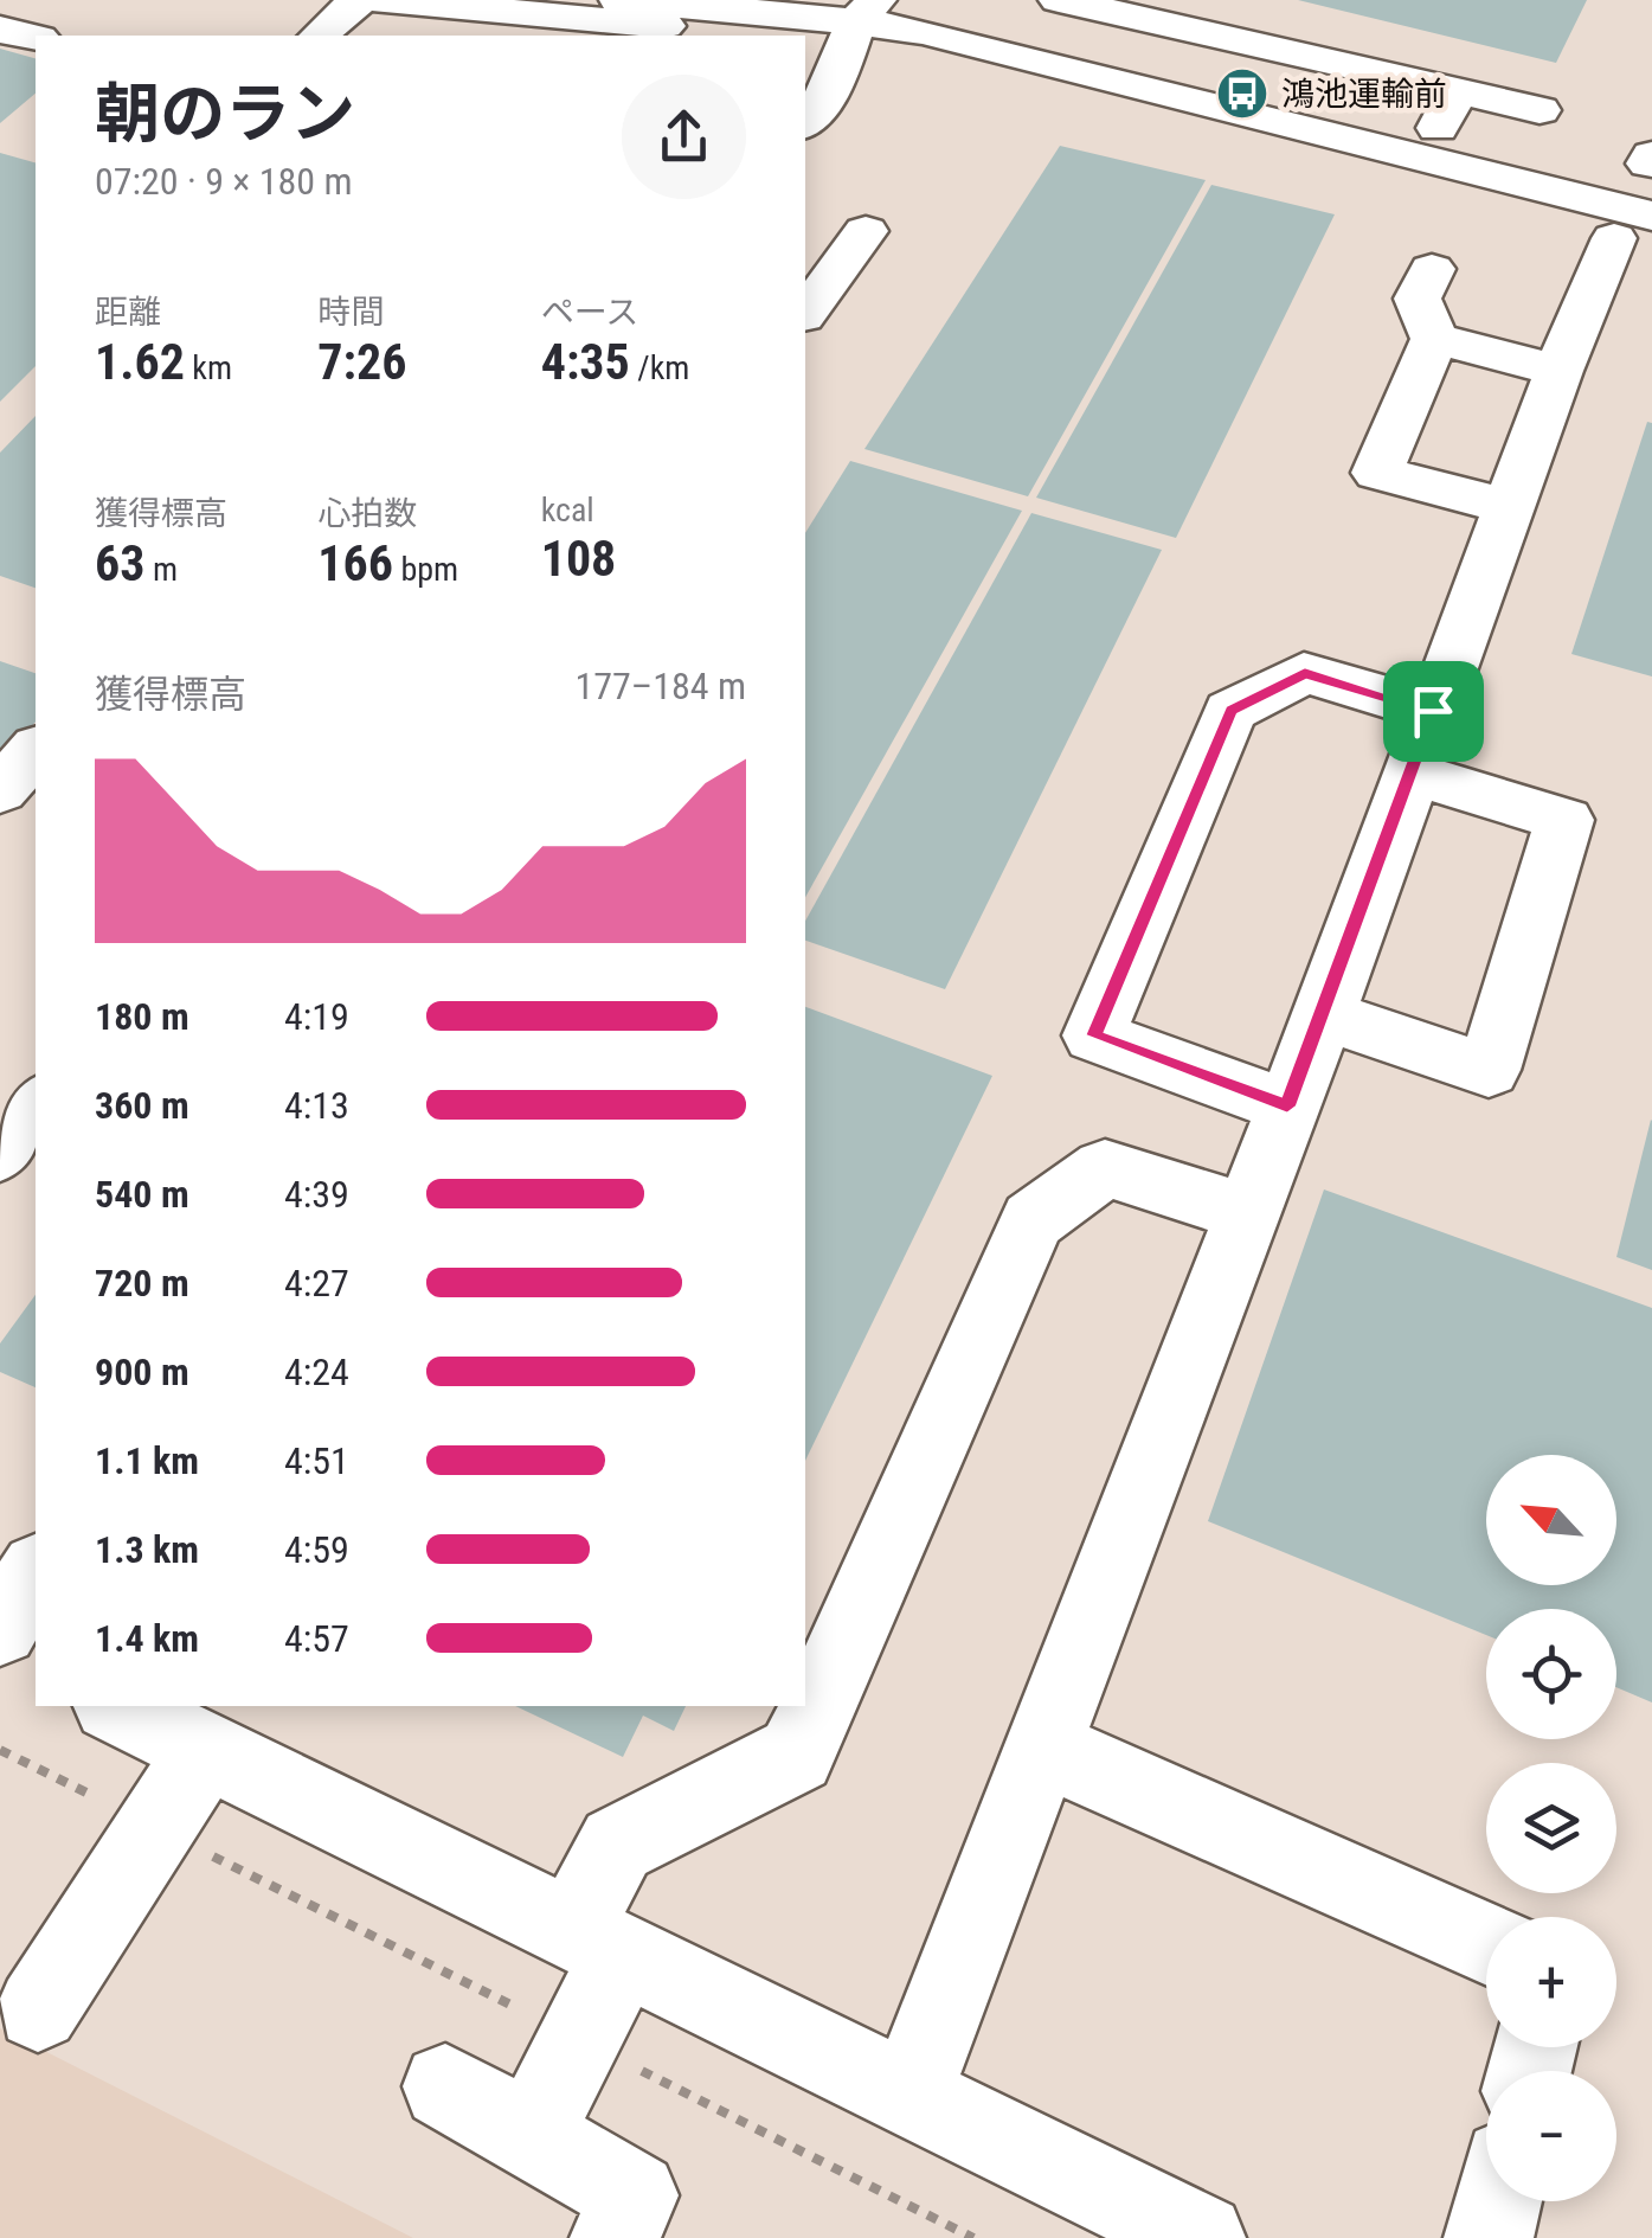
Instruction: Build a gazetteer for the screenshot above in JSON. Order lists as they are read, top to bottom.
{
  "places": {
    "bus stop": ["鴻池運輸前"]
  },
  "north": "top left",
  "page": {
    "heading": ["朝のラン", "07:20 · 9 × 180 m"],
    "stats": [
      ["距離", "1.62 km"],
      ["時間", "7:26"],
      ["ペース", "4:35 /km"],
      ["獲得標高", "63 m"],
      ["心拍数", "166 bpm"],
      ["kcal", "108"]
    ],
    "chart": ["獲得標高", "177–184 m"],
    "list": [
      {
        "name": "180 m",
        "note": "4:19"
      },
      {
        "name": "360 m",
        "note": "4:13"
      },
      {
        "name": "540 m",
        "note": "4:39"
      },
      {
        "name": "720 m",
        "note": "4:27"
      },
      {
        "name": "900 m",
        "note": "4:24"
      },
      {
        "name": "1.1 km",
        "note": "4:51"
      },
      {
        "name": "1.3 km",
        "note": "4:59"
      },
      {
        "name": "1.4 km",
        "note": "4:57"
      }
    ],
    "map_buttons": ["+", "−"]
  }
}
